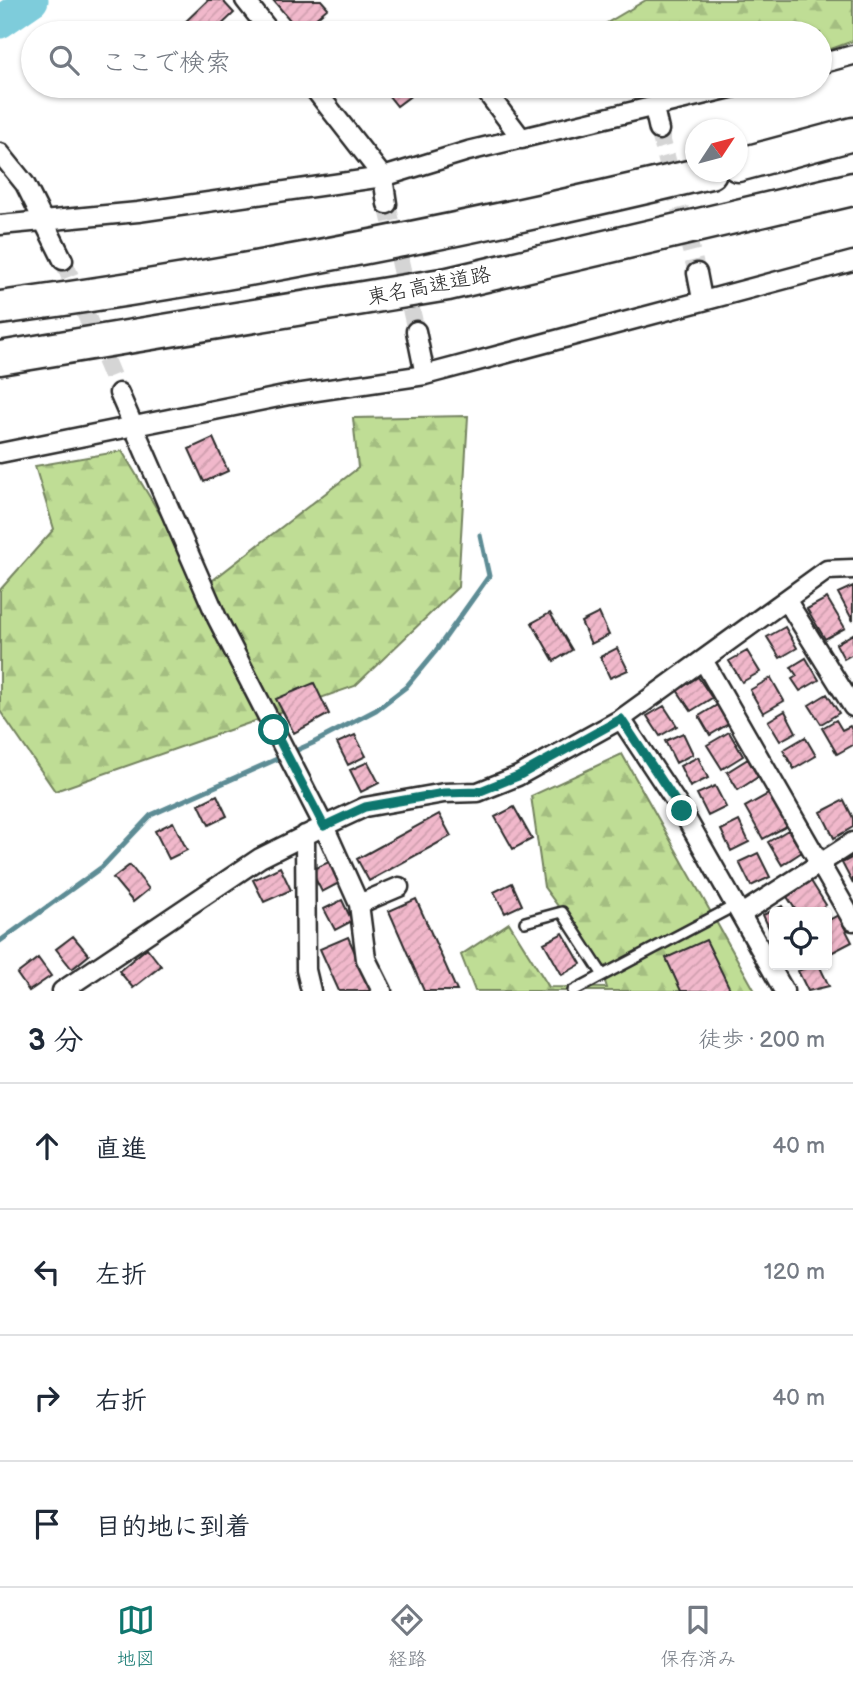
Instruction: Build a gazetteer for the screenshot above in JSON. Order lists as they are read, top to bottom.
{
  "streets": {
    "highway": ["東名高速道路"]
  },
  "north": "top right",
  "page": {
    "search": "ここで検索",
    "heading": ["3 分", "徒歩 · 200 m"],
    "list": [
      ["直進", "40 m"],
      ["左折", "120 m"],
      ["右折", "40 m"],
      "目的地に到着"
    ],
    "nav": ["地図", "経路", "保存済み"]
  }
}
